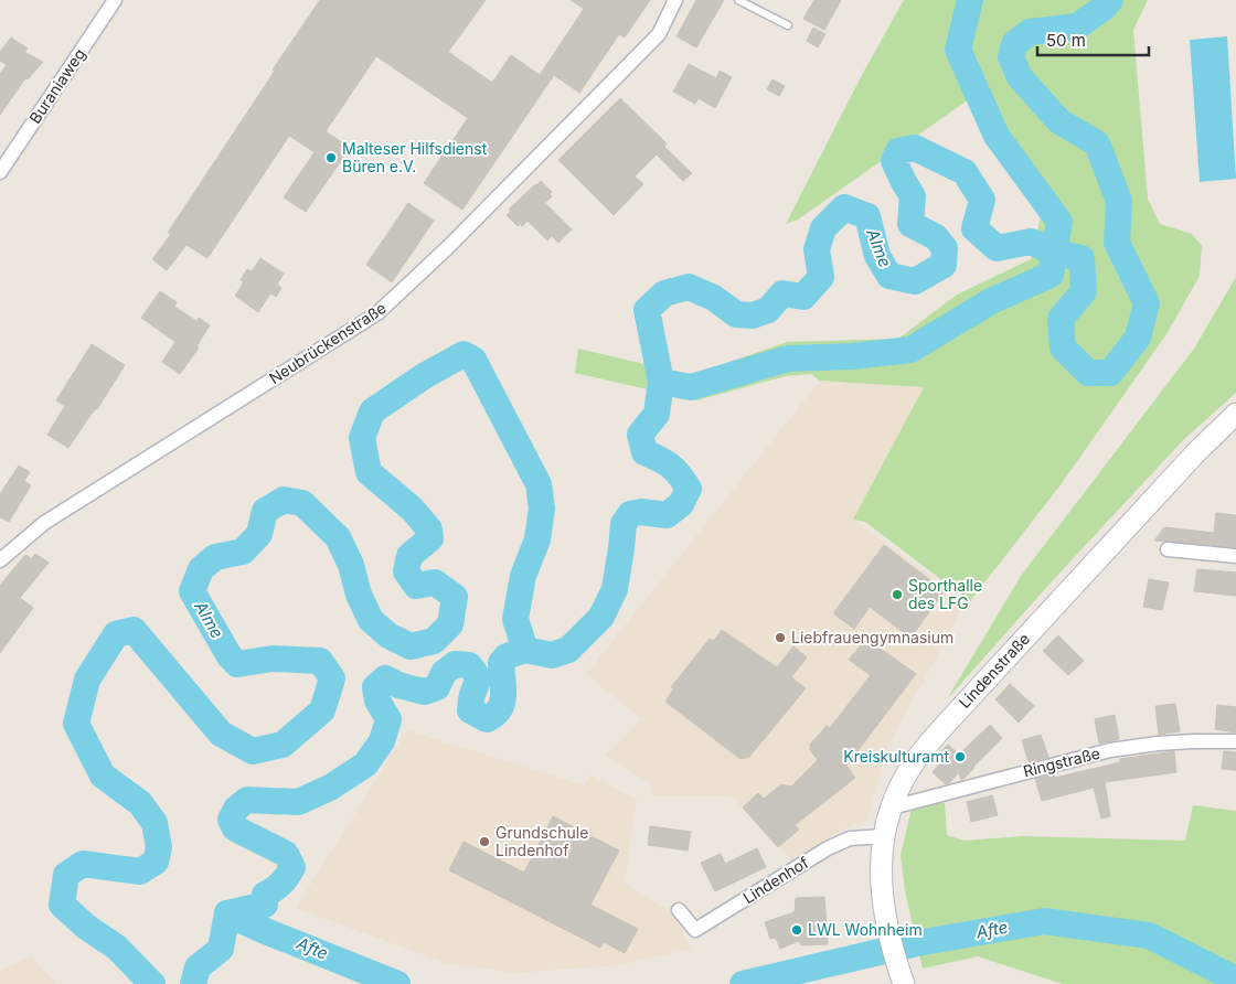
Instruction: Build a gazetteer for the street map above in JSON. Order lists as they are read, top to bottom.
{
  "streets": {
    "main road": ["Lindenstraße"],
    "street": [
      "Buraniaweg",
      "Neubrückenstraße",
      "Ringstraße",
      "Lindenhof"
    ]
  },
  "crossings": [
    ["Lindenstraße", "Ringstraße"],
    ["Lindenstraße", "Lindenhof"]
  ],
  "water": ["Alme", "Afte"],
  "places": [
    "Malteser Hilfsdienst Büren e.V.",
    "Sporthalle des LFG",
    "Liebfrauengymnasium",
    "Kreiskulturamt",
    "Grundschule Lindenhof",
    "LWL Wohnheim"
  ],
  "scale_bar": "50 m"
}
